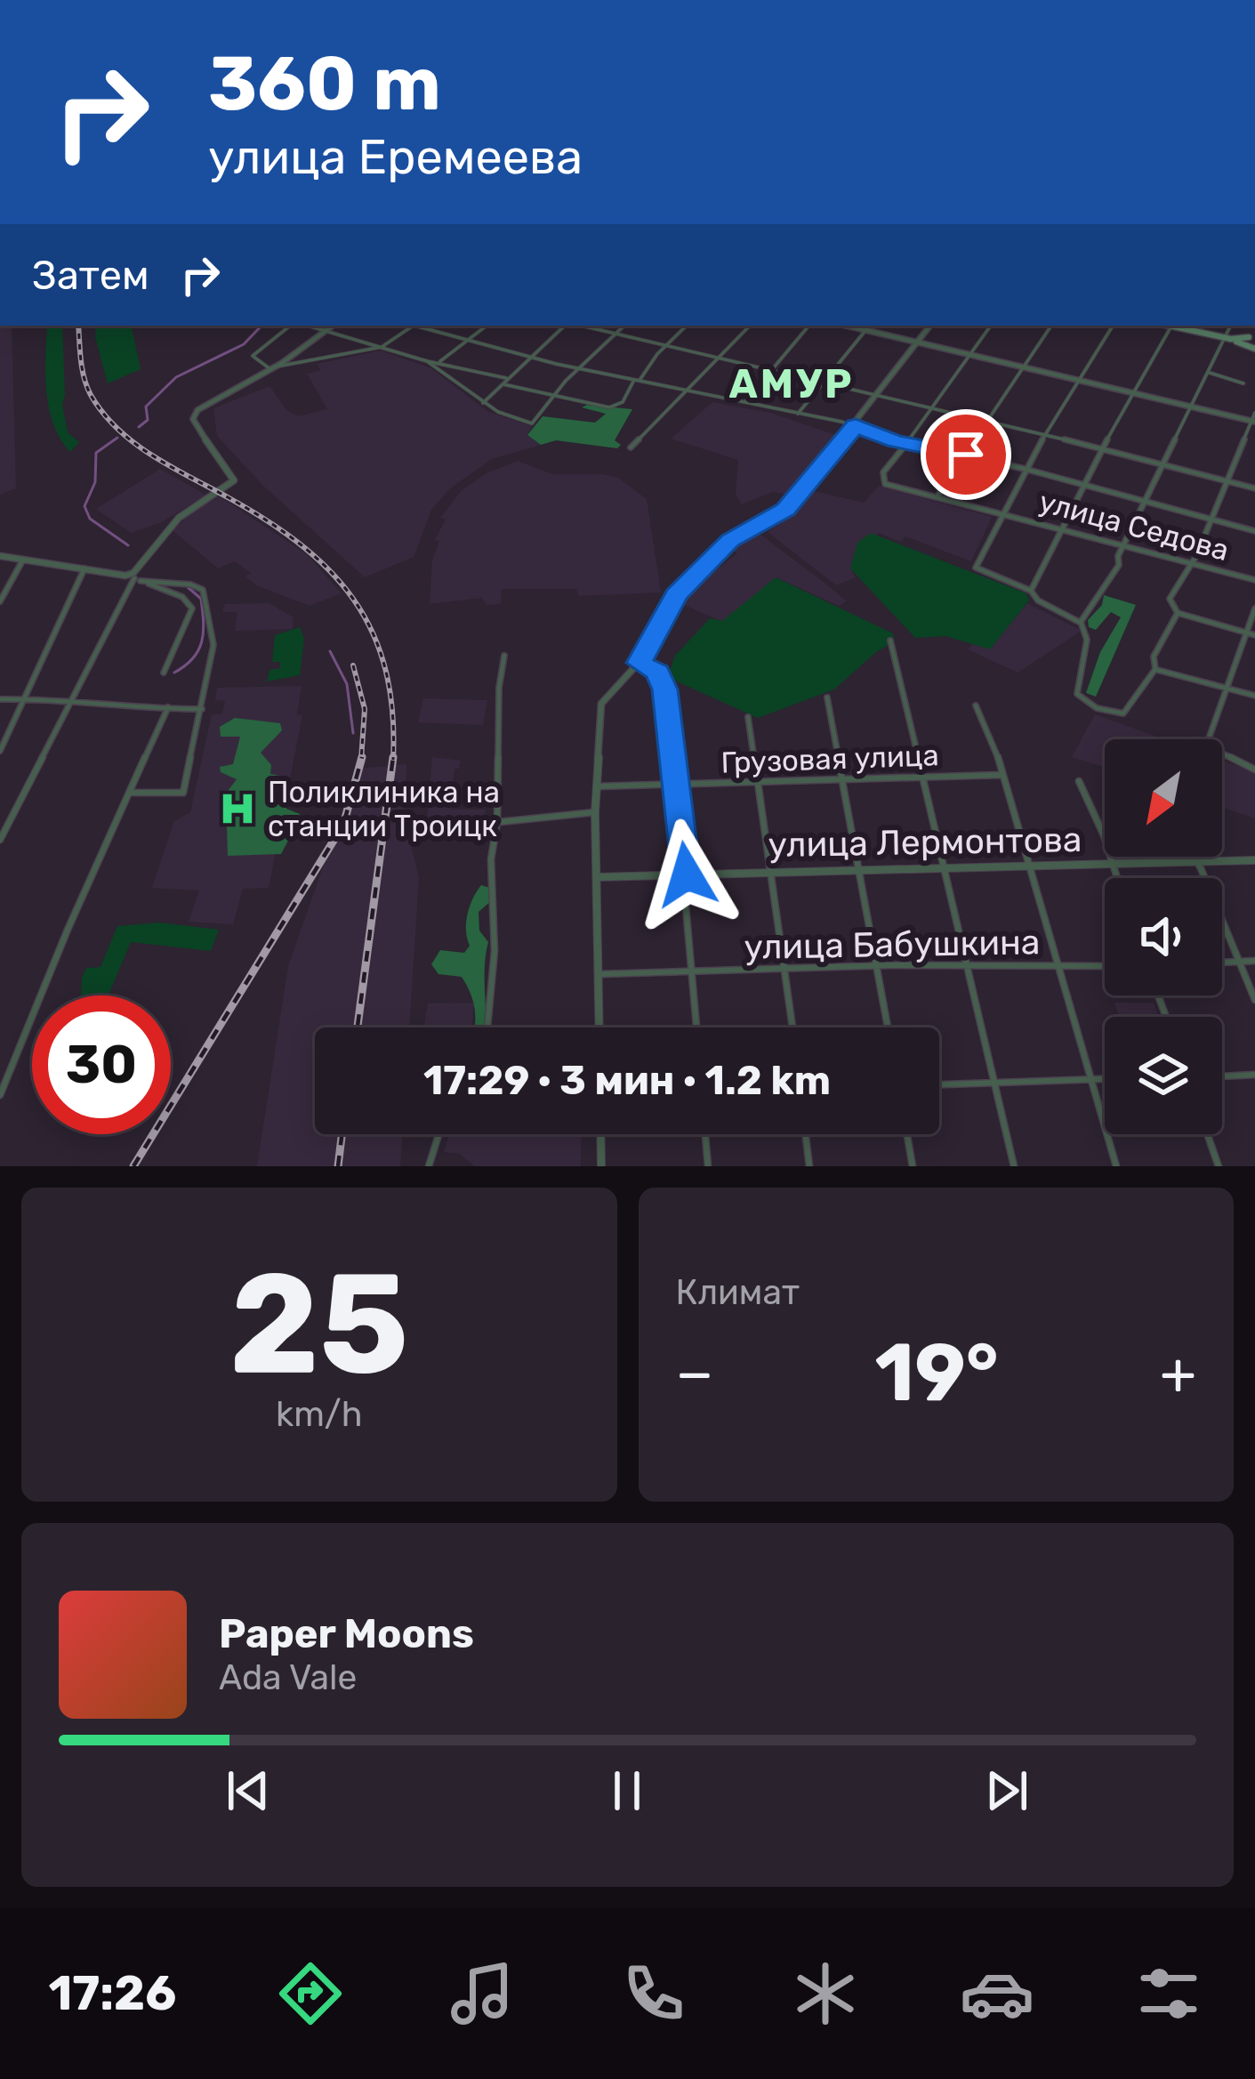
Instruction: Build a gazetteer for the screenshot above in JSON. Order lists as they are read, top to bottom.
{
  "streets": {
    "street": [
      "улица Седова",
      "Грузовая улица",
      "улица Лермонтова",
      "улица Бабушкина"
    ]
  },
  "districts": ["АМУР"],
  "places": {
    "hospital": ["Поликлиника на станции Троицк"]
  },
  "north": "bottom left",
  "page": {
    "turn": ["360 m", "улица Еремеева"],
    "then": "Затем",
    "limit": "30",
    "trip": "17:29 · 3 мин · 1.2 km",
    "tile": [
      ["25", "km/h"],
      "Климат"
    ],
    "heat": ["−", "19°", "+"],
    "song": ["Paper Moons", "Ada Vale"],
    "tabs": "17:26"
  }
}
